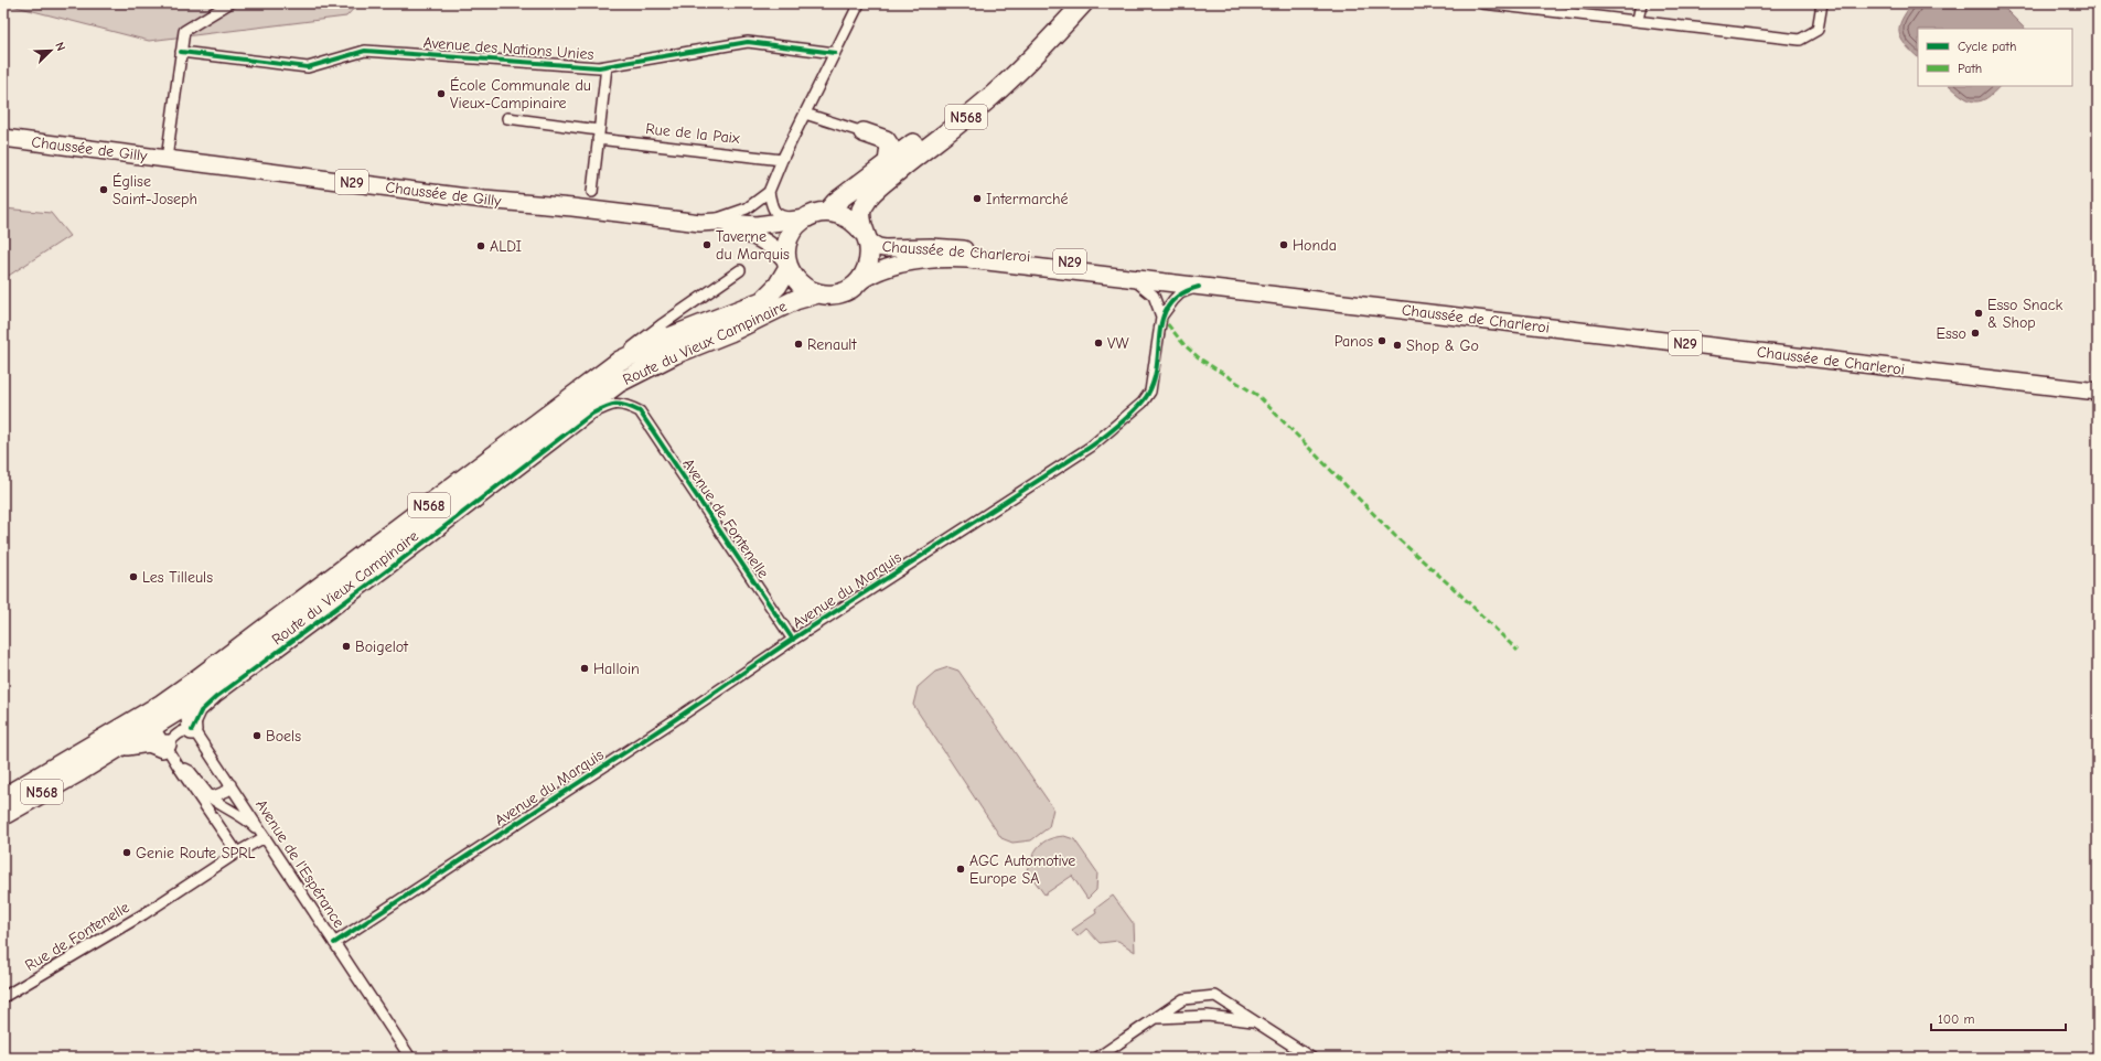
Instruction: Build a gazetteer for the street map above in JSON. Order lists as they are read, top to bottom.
{
  "streets": {
    "highway": ["N568", "Route du Vieux Campinaire"],
    "main road": ["Chaussée de Gilly", "N29", "Chaussée de Charleroi"],
    "street": [
      "Avenue des Nations Unies",
      "Rue de la Paix",
      "Avenue de Fontenelle",
      "Avenue du Marquis",
      "Avenue de l'Espérance",
      "Rue de Fontenelle"
    ]
  },
  "crossings": [
    ["N568", "Chaussée de Gilly"],
    ["N568", "Chaussée de Charleroi"],
    ["N568", "Route du Vieux Campinaire"],
    ["Chaussée de Gilly", "Chaussée de Charleroi"],
    ["Chaussée de Gilly", "Route du Vieux Campinaire"],
    ["Chaussée de Charleroi", "Route du Vieux Campinaire"],
    ["Chaussée de Charleroi", "Avenue du Marquis"],
    ["Avenue de Fontenelle", "Avenue du Marquis"],
    ["Avenue de Fontenelle", "Avenue de l'Espérance"],
    ["Avenue du Marquis", "Avenue de l'Espérance"]
  ],
  "places": [
    "École Communale du Vieux-Campinaire",
    "Église Saint-Joseph",
    "Intermarché",
    "Taverne du Marquis",
    "Honda",
    "ALDI",
    "Esso Snack & Shop",
    "Esso",
    "Panos",
    "VW",
    "Renault",
    "Shop & Go",
    "Les Tilleuls",
    "Boigelot",
    "Halloin",
    "Boels",
    "Genie Route SPRL",
    "AGC Automotive Europe SA"
  ],
  "legend": ["Cycle path", "Path"],
  "scale_bar": "100 m",
  "north": "top right"
}
